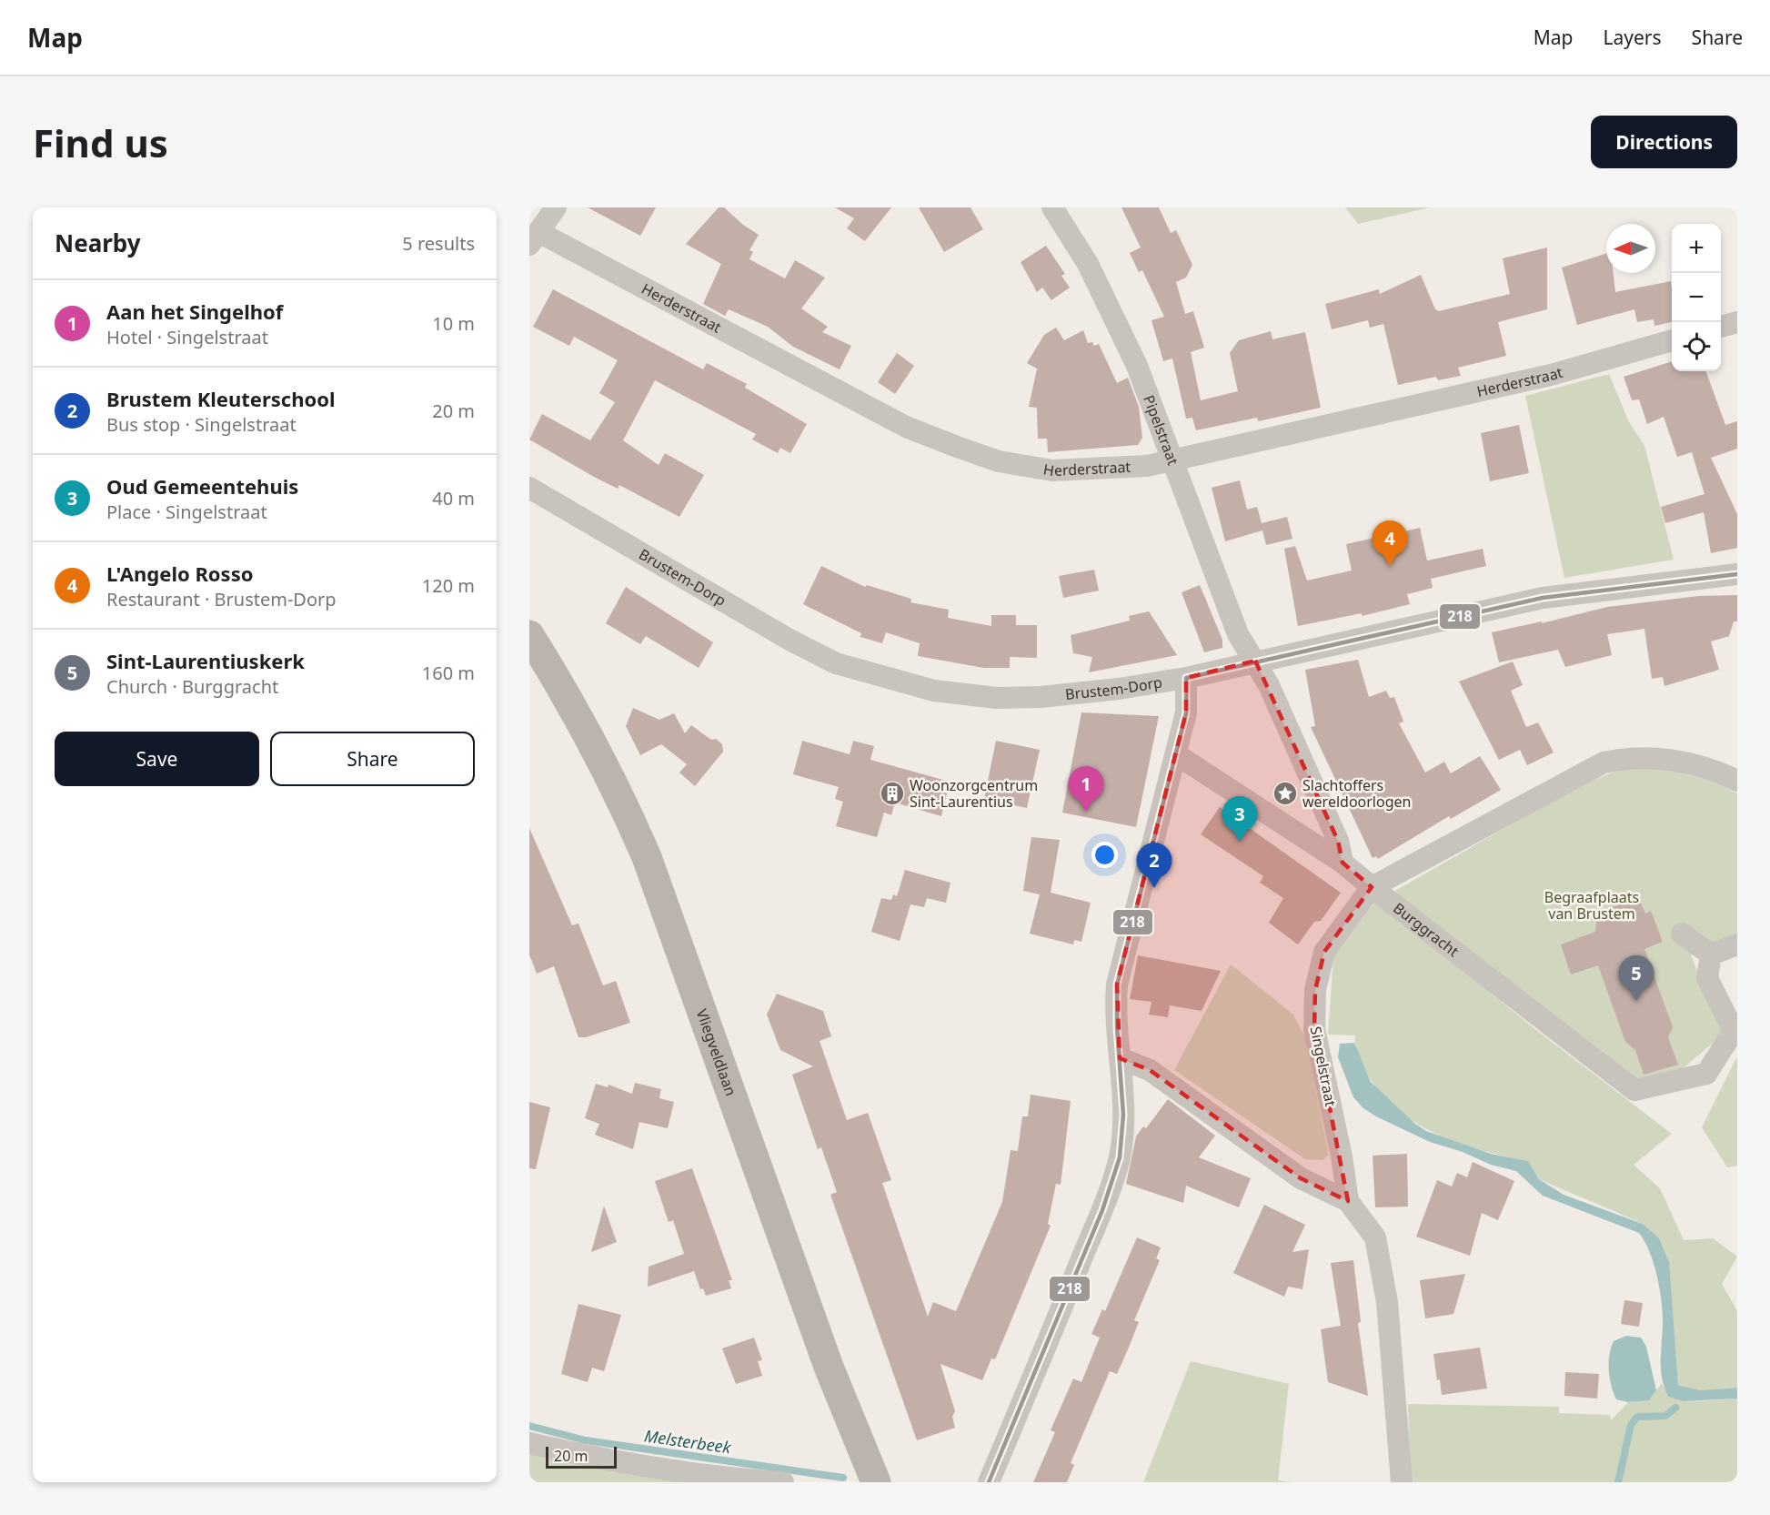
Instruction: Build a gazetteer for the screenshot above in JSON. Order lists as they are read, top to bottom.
{
  "streets": {
    "main road": ["Vliegveldlaan"],
    "street": [
      "Herderstraat",
      "Pipelstraat",
      "Brustem-Dorp",
      "Burggracht",
      "Singelstraat"
    ]
  },
  "crossings": [
    ["Herderstraat", "Pipelstraat"],
    ["Pipelstraat", "Brustem-Dorp"],
    ["Burggracht", "Singelstraat"]
  ],
  "water": ["Melsterbeek"],
  "parks": ["Begraafplaats van Brustem"],
  "places": {
    "building": ["Woonzorgcentrum Sint-Laurentius"],
    "place": ["Slachtoffers wereldoorlogen"]
  },
  "lines": ["transit line 218"],
  "scale_bar": "20 m",
  "north": "left",
  "page": {
    "header": "Map",
    "nav": ["Map", "Layers", "Share"],
    "buttons": [
      "Directions",
      ["Save", "Share"]
    ],
    "title": "Find us",
    "heading": ["Nearby", "5 results"],
    "map_buttons": ["+", "−"],
    "list": [
      {
        "mark": "1",
        "name": "Aan het Singelhof",
        "note": "Hotel · Singelstraat",
        "value": "10 m"
      },
      {
        "mark": "2",
        "name": "Brustem Kleuterschool",
        "note": "Bus stop · Singelstraat",
        "value": "20 m"
      },
      {
        "mark": "3",
        "name": "Oud Gemeentehuis",
        "note": "Place · Singelstraat",
        "value": "40 m"
      },
      {
        "mark": "4",
        "name": "L'Angelo Rosso",
        "note": "Restaurant · Brustem-Dorp",
        "value": "120 m"
      },
      {
        "mark": "5",
        "name": "Sint-Laurentiuskerk",
        "note": "Church · Burggracht",
        "value": "160 m"
      }
    ],
    "pins": [
      "4",
      "1",
      "3",
      "2",
      "5"
    ],
    "scale": "20 m"
  }
}
